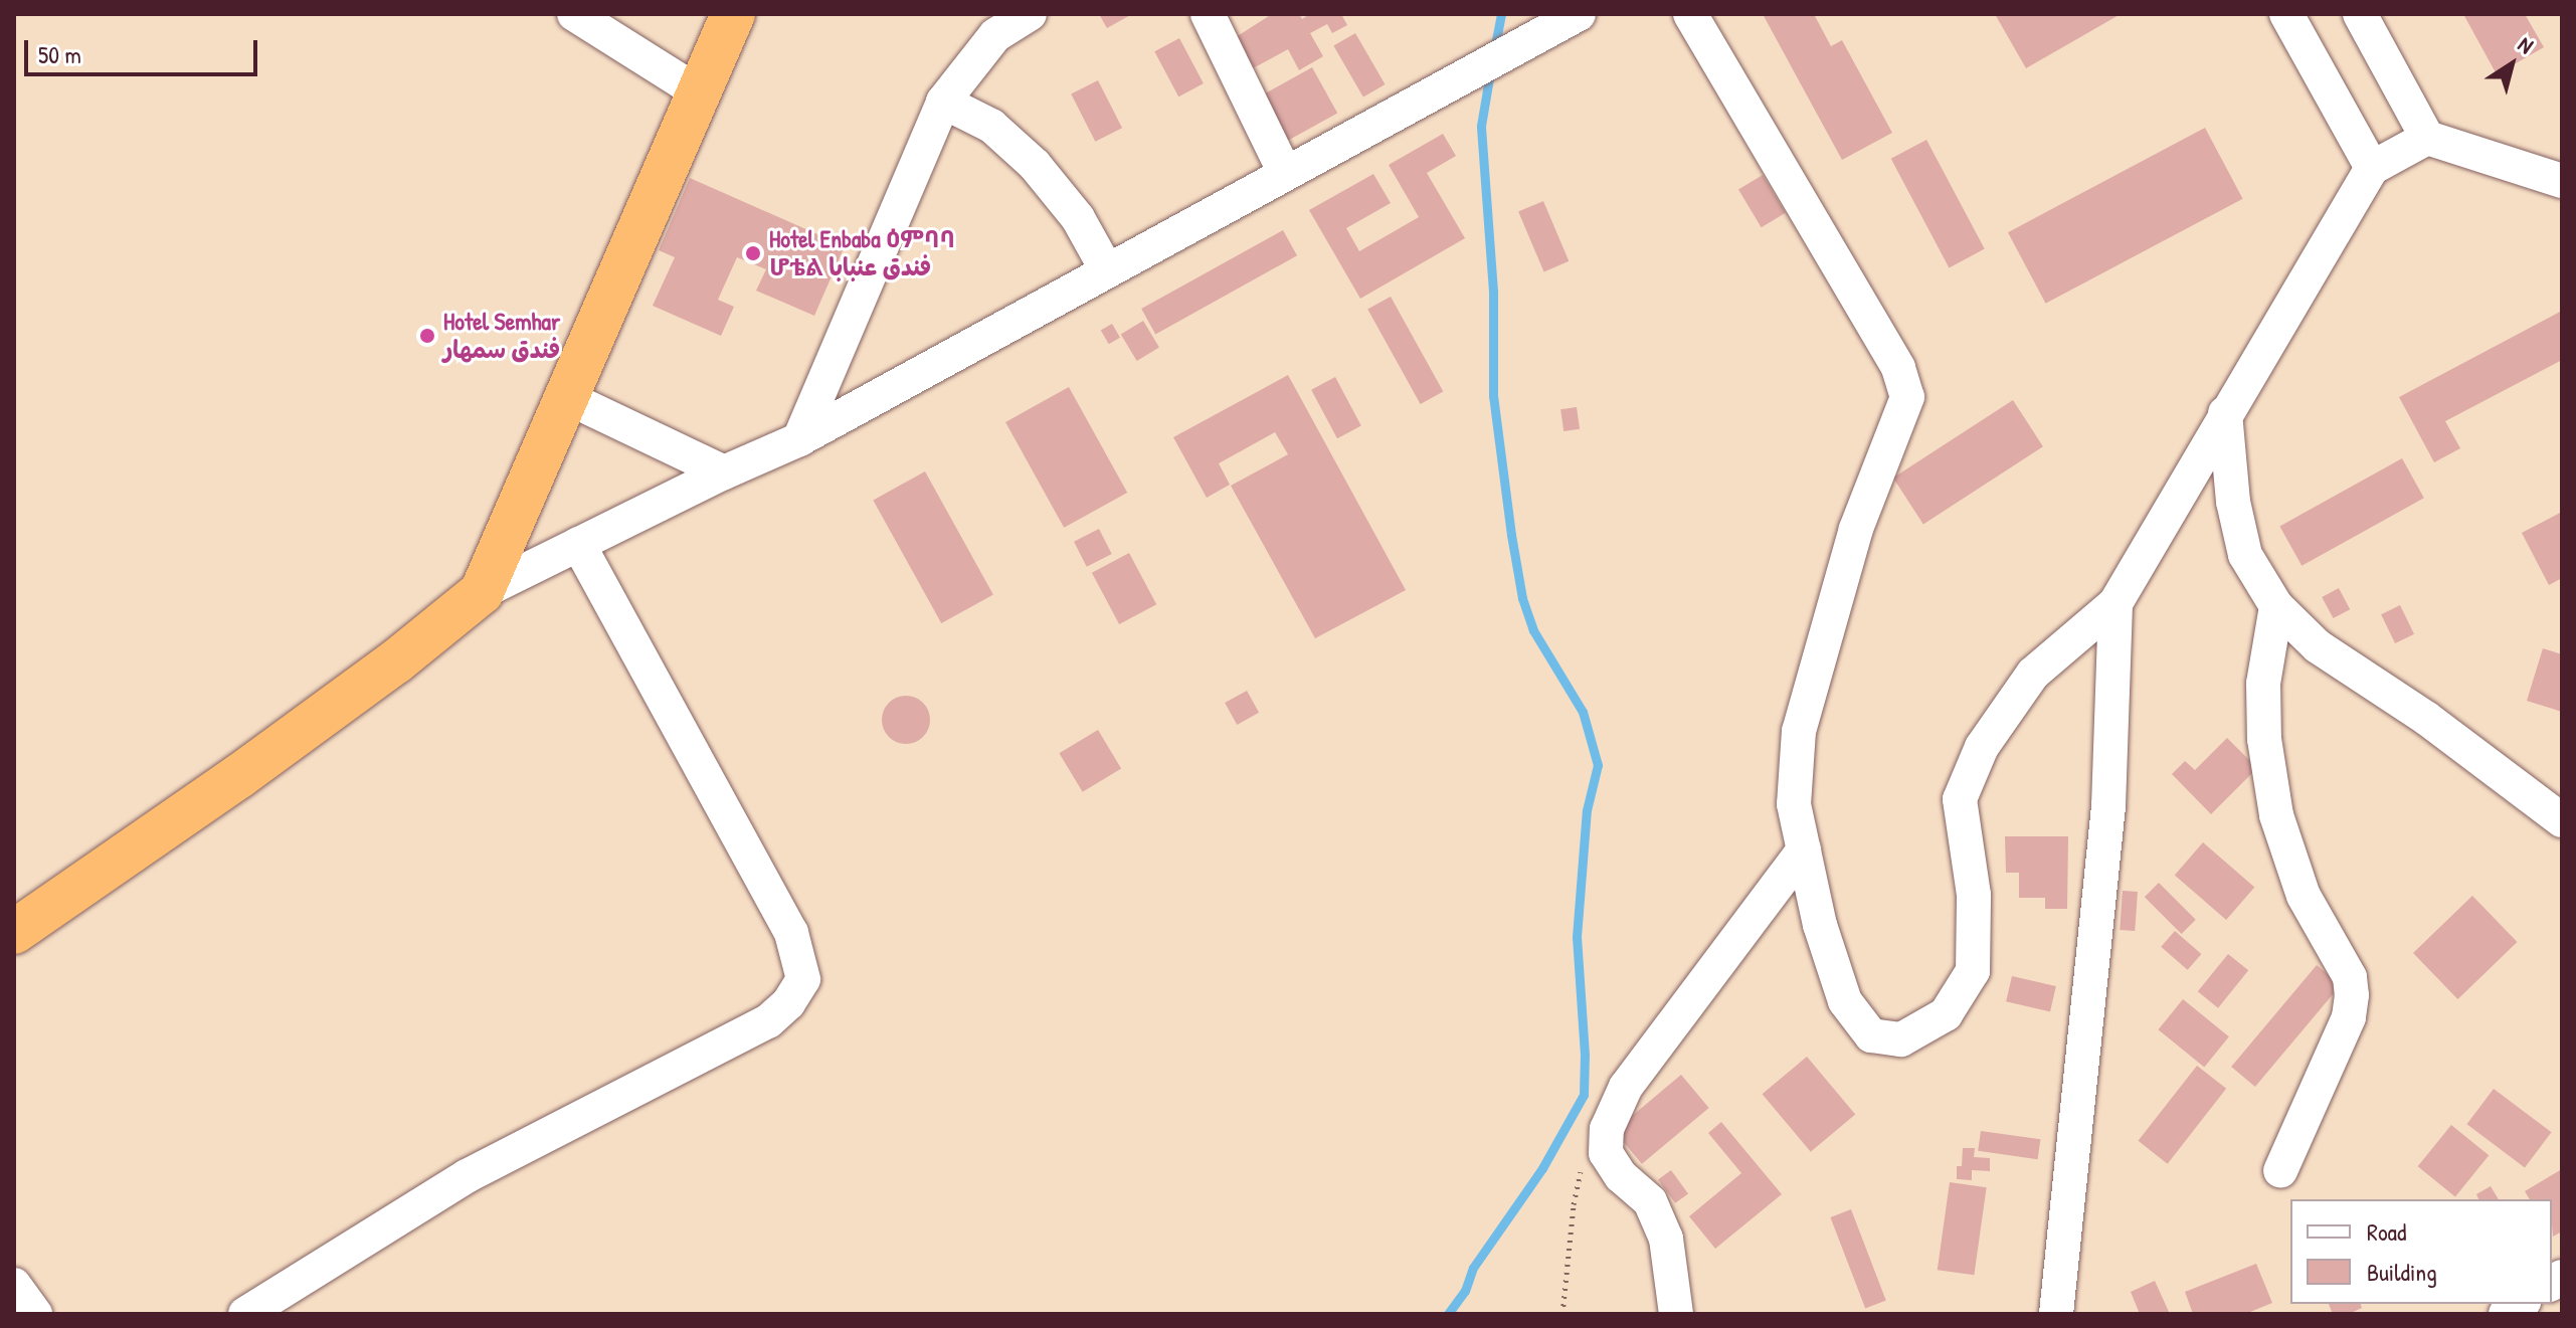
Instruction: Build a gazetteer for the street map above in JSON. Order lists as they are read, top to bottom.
{
  "places": ["Hotel Enbaba ዕምባባ ሆቴል فندق عنبابا", "Hotel Semhar فندق سمهار"],
  "legend": ["Road", "Building"],
  "scale_bar": "50 m",
  "north": "top right"
}
